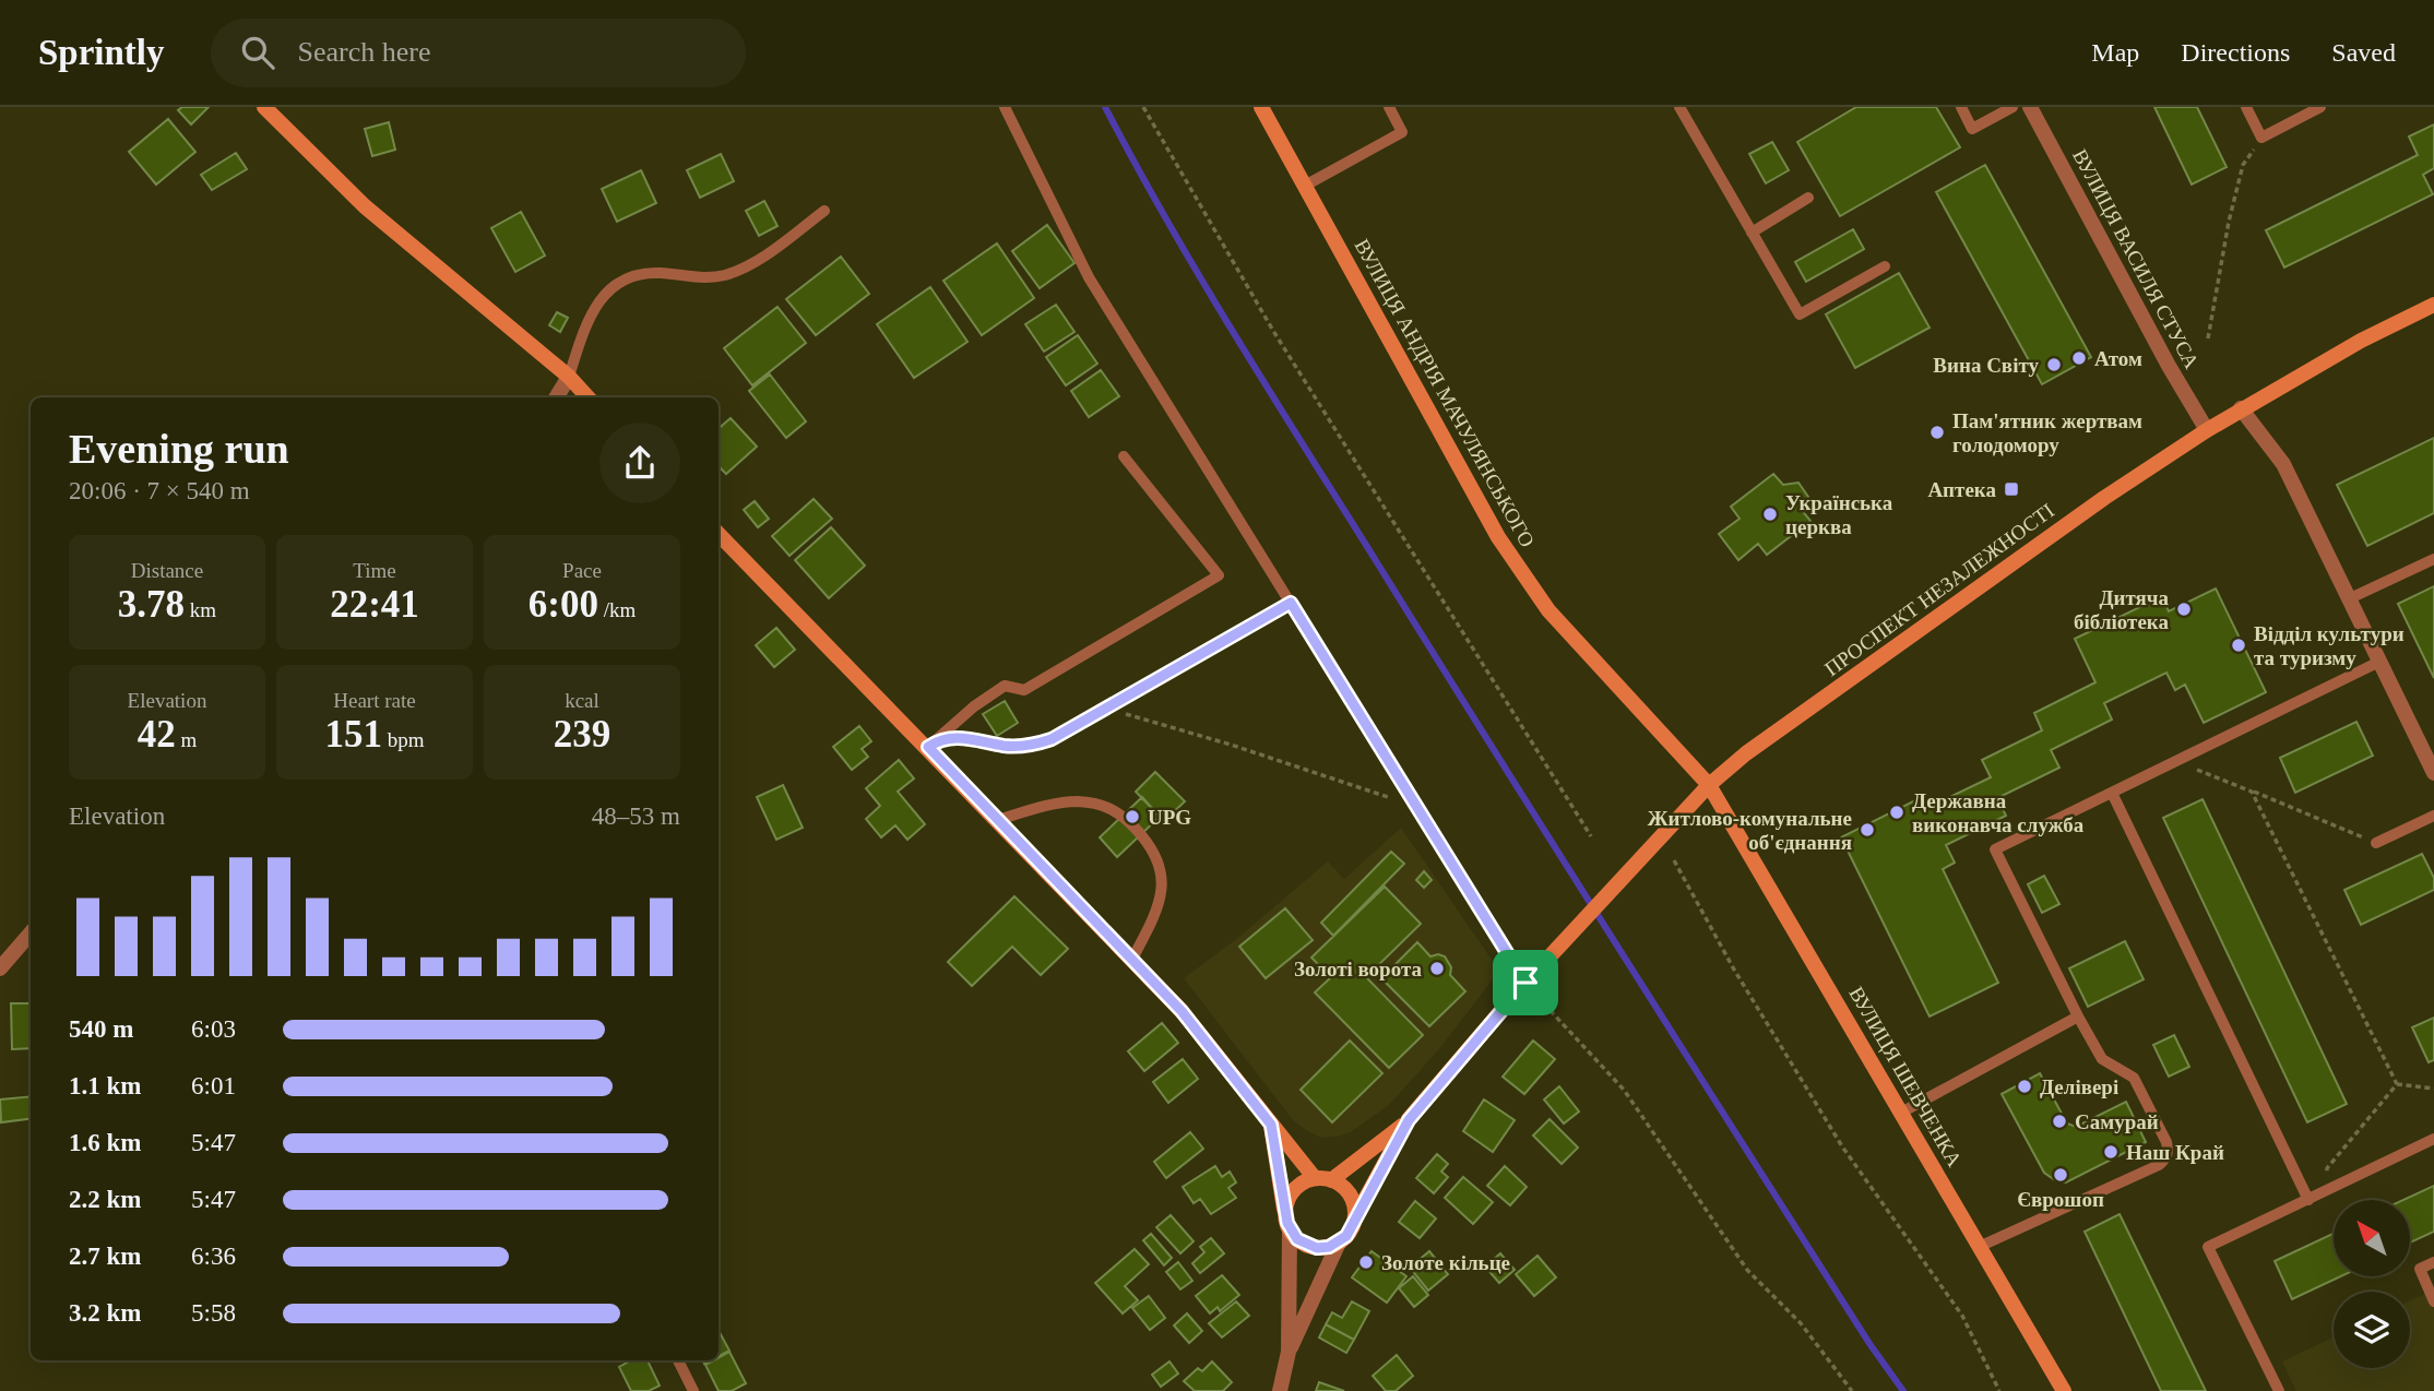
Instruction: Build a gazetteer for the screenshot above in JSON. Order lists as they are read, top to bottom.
{
  "streets": {
    "main road": ["ВУЛИЦЯ АНДРІЯ МАЧУЛЯНСЬКОГО", "ПРОСПЕКТ НЕЗАЛЕЖНОСТІ", "ВУЛИЦЯ ШЕВЧЕНКА"],
    "street": ["ВУЛИЦЯ ВАСИЛЯ СТУСА"]
  },
  "crossings": [
    ["ВУЛИЦЯ ВАСИЛЯ СТУСА", "ПРОСПЕКТ НЕЗАЛЕЖНОСТІ"],
    ["ВУЛИЦЯ АНДРІЯ МАЧУЛЯНСЬКОГО", "ПРОСПЕКТ НЕЗАЛЕЖНОСТІ"],
    ["ВУЛИЦЯ АНДРІЯ МАЧУЛЯНСЬКОГО", "ВУЛИЦЯ ШЕВЧЕНКА"],
    ["ПРОСПЕКТ НЕЗАЛЕЖНОСТІ", "ВУЛИЦЯ ШЕВЧЕНКА"]
  ],
  "places": {
    "other": [
      "Атом",
      "Вина Світу",
      "Пам'ятник жертвам голодомору",
      "Українська церква",
      "Дитяча бібліотека",
      "Відділ культури та туризму",
      "Державна виконавча служба",
      "UPG",
      "Житлово-комунальне об'єднання",
      "Золоті ворота",
      "Делівері",
      "Самурай",
      "Наш Край",
      "Єврошоп",
      "Золоте кільце"
    ],
    "transit": ["Аптека"]
  },
  "north": "top left",
  "page": {
    "header": "Sprintly",
    "search": "Search here",
    "nav": ["Map", "Directions", "Saved"],
    "heading": ["Evening run", "20:06 · 7 × 540 m"],
    "stats": [
      ["Distance", "3.78 km"],
      ["Time", "22:41"],
      ["Pace", "6:00 /km"],
      ["Elevation", "42 m"],
      ["Heart rate", "151 bpm"],
      ["kcal", "239"]
    ],
    "chart": ["Elevation", "48–53 m"],
    "list": [
      {
        "name": "540 m",
        "note": "6:03"
      },
      {
        "name": "1.1 km",
        "note": "6:01"
      },
      {
        "name": "1.6 km",
        "note": "5:47"
      },
      {
        "name": "2.2 km",
        "note": "5:47"
      },
      {
        "name": "2.7 km",
        "note": "6:36"
      },
      {
        "name": "3.2 km",
        "note": "5:58"
      }
    ]
  }
}
